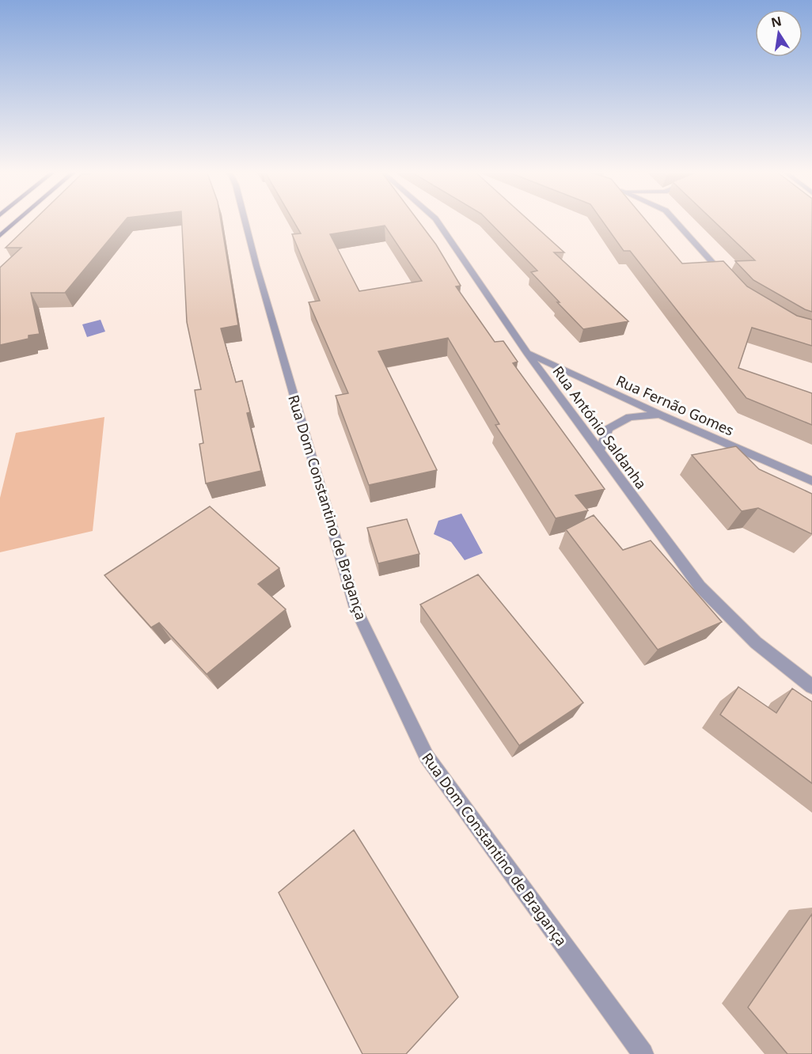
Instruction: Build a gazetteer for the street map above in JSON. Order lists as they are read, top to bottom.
{
  "streets": {
    "street": ["Rua Fernão Gomes", "Rua António Saldanha", "Rua Dom Constantino de Bragança"]
  },
  "crossings": [
    ["Rua Fernão Gomes", "Rua António Saldanha"]
  ],
  "north": "top"
}
